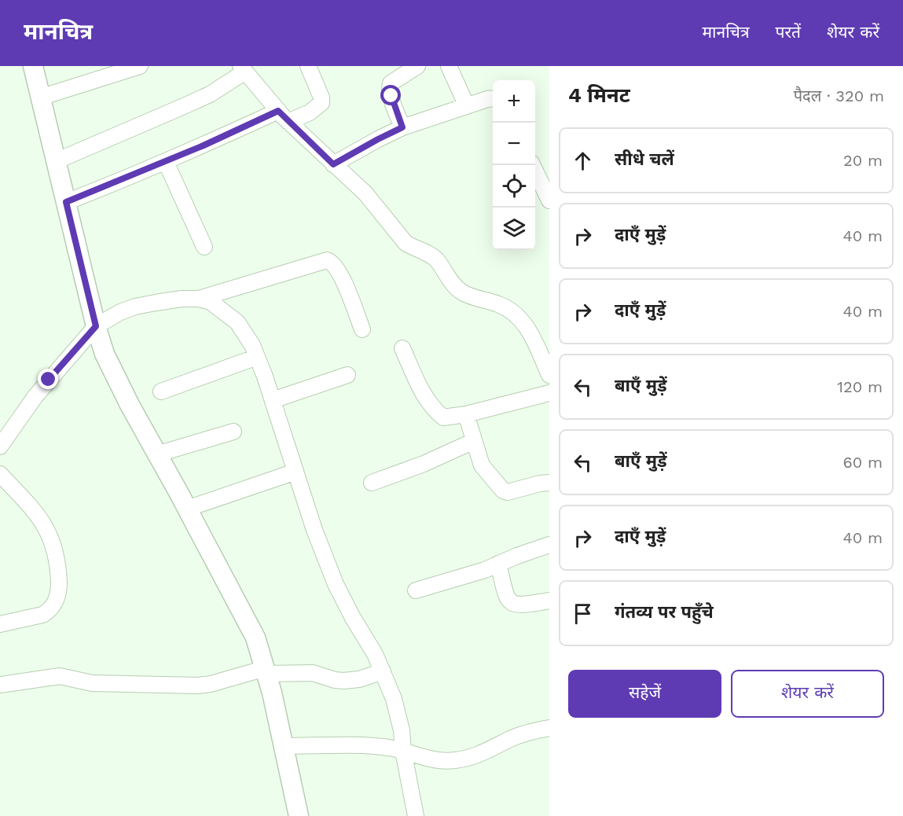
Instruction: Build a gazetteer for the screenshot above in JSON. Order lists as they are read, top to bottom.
{
  "page": {
    "header": "मानचित्र",
    "nav": ["मानचित्र", "परतें", "शेयर करें"],
    "heading": ["4 मिनट", "पैदल · 320 m"],
    "map_buttons": ["+", "−"],
    "list": [
      ["सीधे चलें", "20 m"],
      ["दाएँ मुड़ें", "40 m"],
      ["दाएँ मुड़ें", "40 m"],
      ["बाएँ मुड़ें", "120 m"],
      ["बाएँ मुड़ें", "60 m"],
      ["दाएँ मुड़ें", "40 m"],
      "गंतव्य पर पहुँचे"
    ],
    "buttons": ["सहेजें", "शेयर करें"]
  }
}
